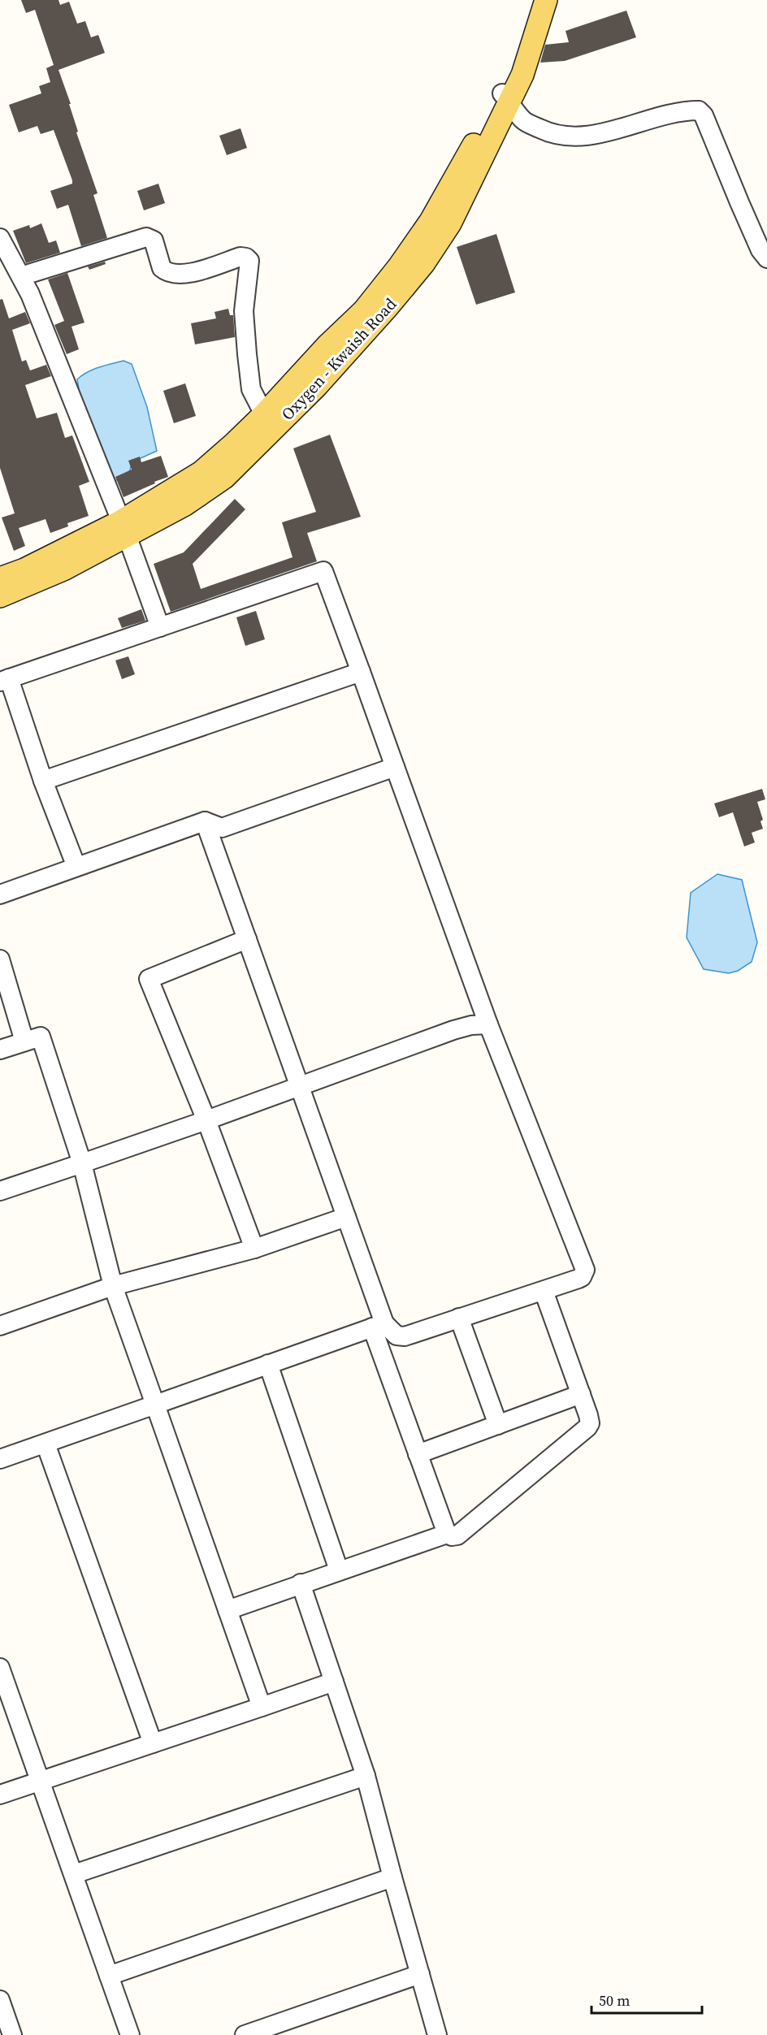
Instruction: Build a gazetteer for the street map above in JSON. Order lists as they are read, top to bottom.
{
  "streets": {
    "main road": ["Oxygen - Kwaish Road"]
  },
  "scale_bar": "50 m"
}
